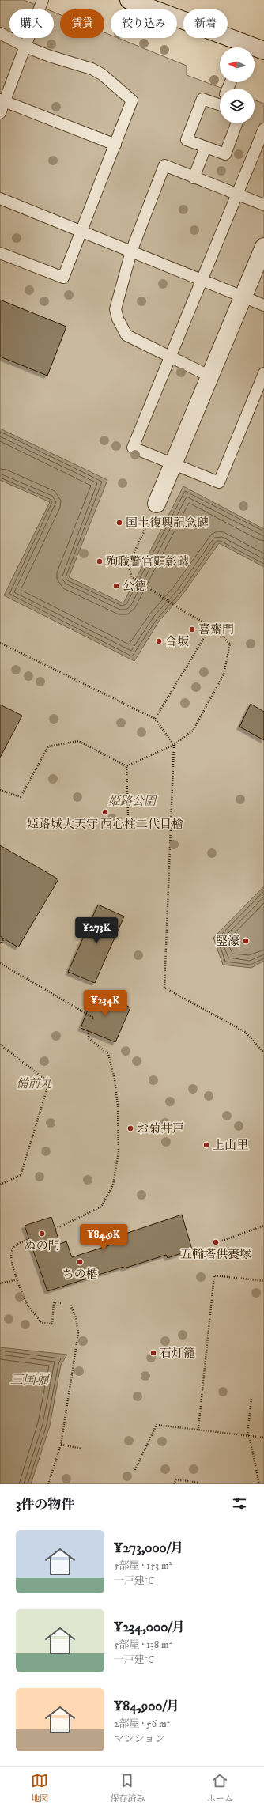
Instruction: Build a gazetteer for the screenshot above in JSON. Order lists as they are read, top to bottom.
{
  "water": ["三国堀"],
  "parks": ["姫路公園", "備前丸"],
  "places": [
    "国土復興記念碑",
    "殉職警官顕彰碑",
    "公德",
    "喜齋門",
    "合坂",
    "姫路城大天守 西心柱二代目檜",
    "竪濠",
    "お菊井戸",
    "上山里",
    "ぬの門",
    "五輪塔供養塚",
    "ちの櫓",
    "石灯籠"
  ],
  "north": "left",
  "page": {
    "chip": [
      "購入",
      "賃貸",
      "絞り込み",
      "新着"
    ],
    "price": ["¥273K", "¥234K", "¥84.9K"],
    "heading": "3件の物件",
    "list": [
      {
        "name": "¥273,000/月",
        "note": "5部屋 · 153 m² · 一戸建て"
      },
      {
        "name": "¥234,000/月",
        "note": "5部屋 · 138 m² · 一戸建て"
      },
      {
        "name": "¥84,900/月",
        "note": "2部屋 · 56 m² · マンション"
      }
    ],
    "tabs": ["地図", "保存済み", "ホーム"]
  }
}
